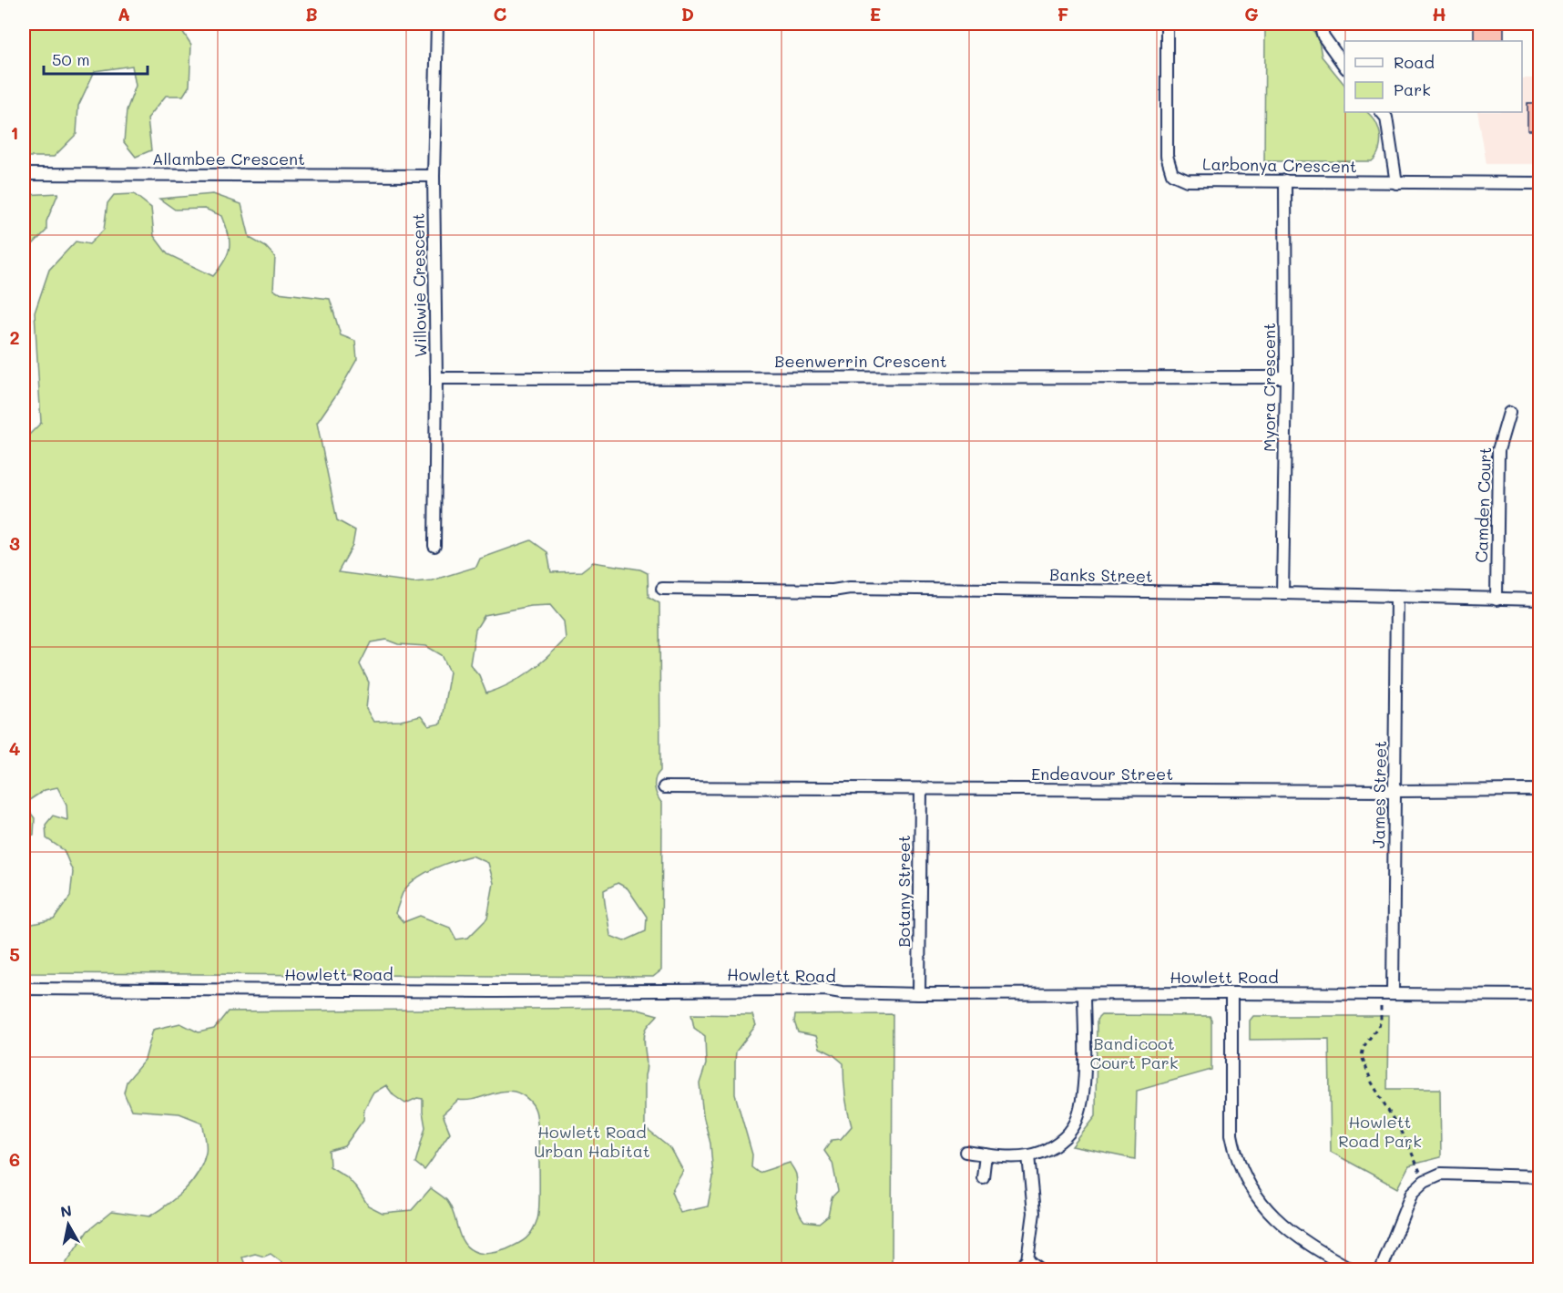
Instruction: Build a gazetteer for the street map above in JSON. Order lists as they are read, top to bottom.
{
  "streets": {
    "street": [
      "Allambee Crescent",
      "Larbonya Crescent",
      "Willowie Crescent",
      "Beenwerrin Crescent",
      "Myora Crescent",
      "Camden Court",
      "Banks Street",
      "Endeavour Street",
      "James Street",
      "Botany Street",
      "Howlett Road"
    ]
  },
  "crossings": [
    ["Allambee Crescent", "Willowie Crescent"],
    ["Larbonya Crescent", "Myora Crescent"],
    ["Willowie Crescent", "Beenwerrin Crescent"],
    ["Beenwerrin Crescent", "Myora Crescent"],
    ["Myora Crescent", "Banks Street"],
    ["Camden Court", "Banks Street"],
    ["Banks Street", "James Street"],
    ["Endeavour Street", "James Street"],
    ["Endeavour Street", "Botany Street"],
    ["James Street", "Howlett Road"],
    ["Botany Street", "Howlett Road"]
  ],
  "parks": ["Bandicoot Court Park", "Howlett Road Park", "Howlett Road Urban Habitat"],
  "legend": ["Road", "Park"],
  "scale_bar": "50 m",
  "north": "top",
  "grid": {
    "columns": [
      "A",
      "B",
      "C",
      "D",
      "E",
      "F",
      "G",
      "H"
    ],
    "rows": [
      "1",
      "2",
      "3",
      "4",
      "5",
      "6"
    ]
  }
}
